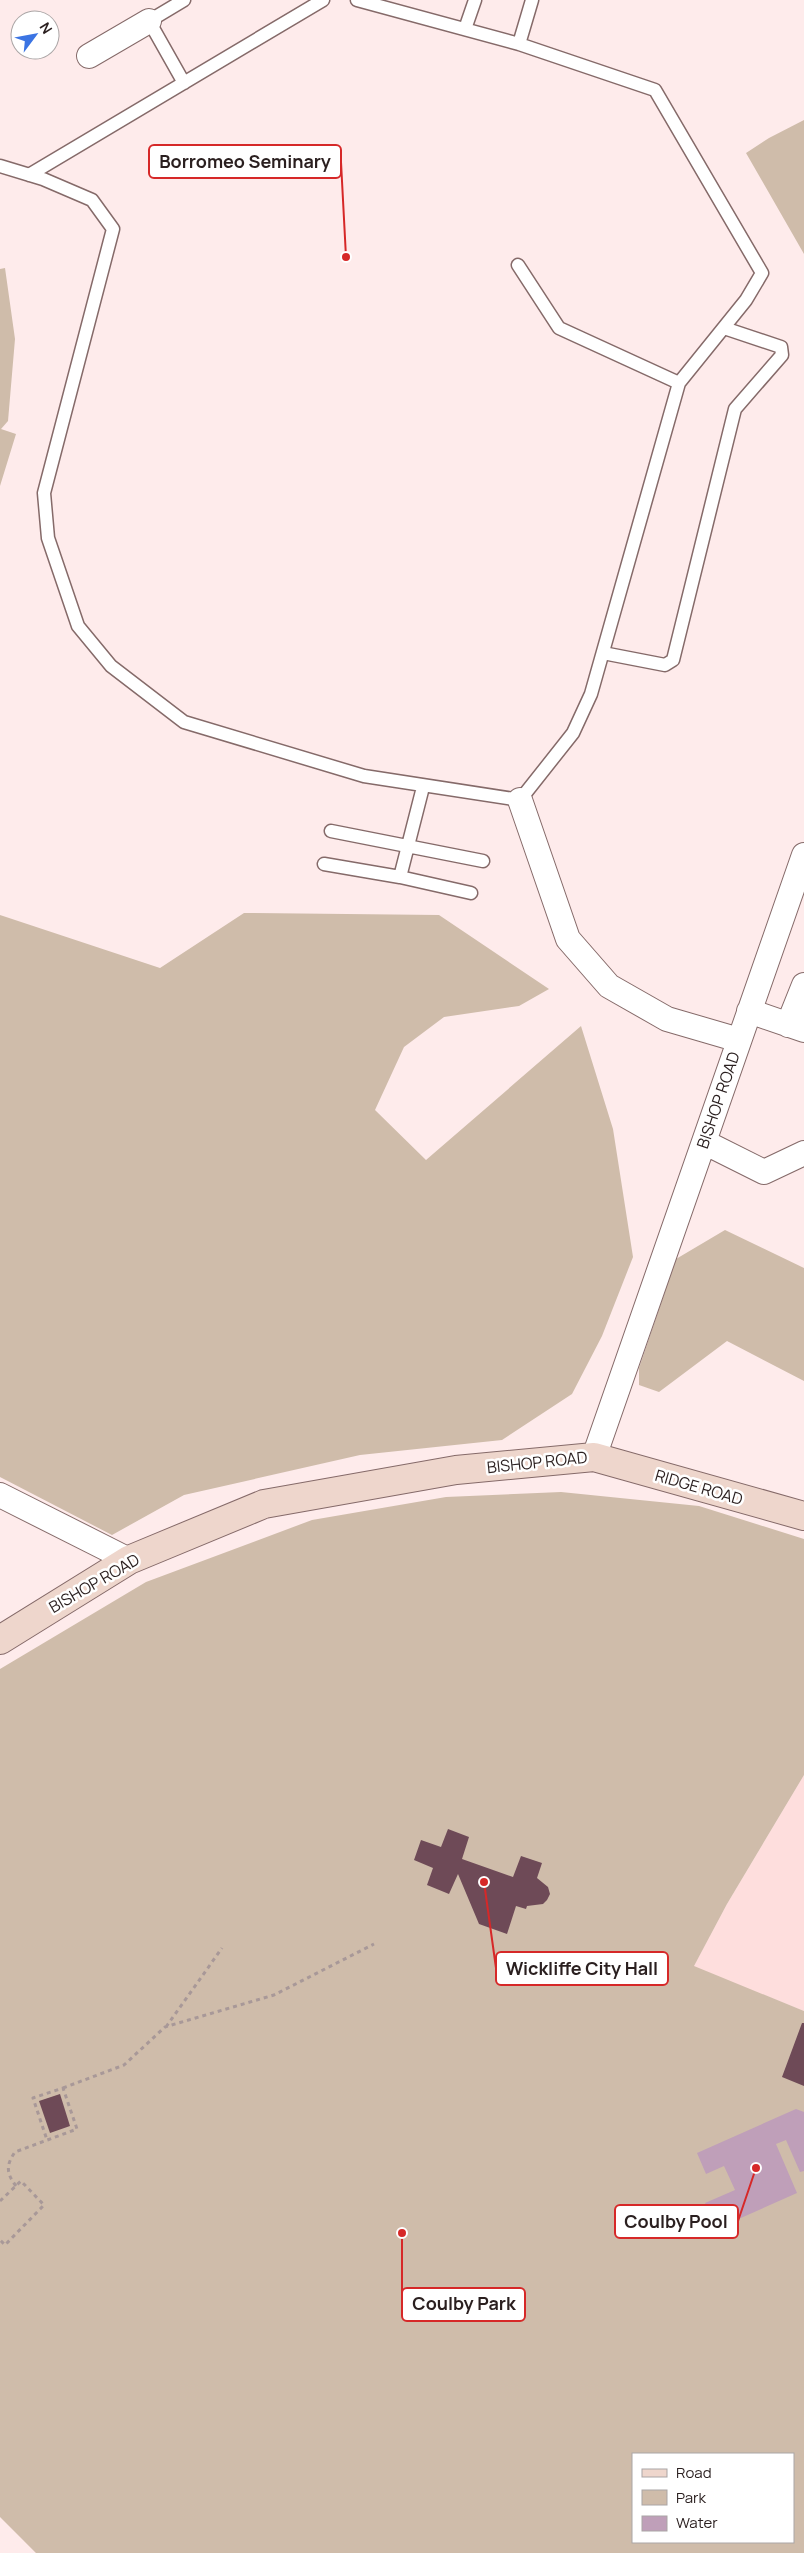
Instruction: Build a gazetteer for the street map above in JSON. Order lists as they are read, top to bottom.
{
  "streets": {
    "main road": ["BISHOP ROAD", "RIDGE ROAD"]
  },
  "crossings": [
    ["BISHOP ROAD", "RIDGE ROAD"]
  ],
  "places": [
    "Borromeo Seminary",
    "Wickliffe City Hall",
    "Coulby Pool",
    "Coulby Park"
  ],
  "legend": ["Road", "Park", "Water"],
  "north": "top right"
}
